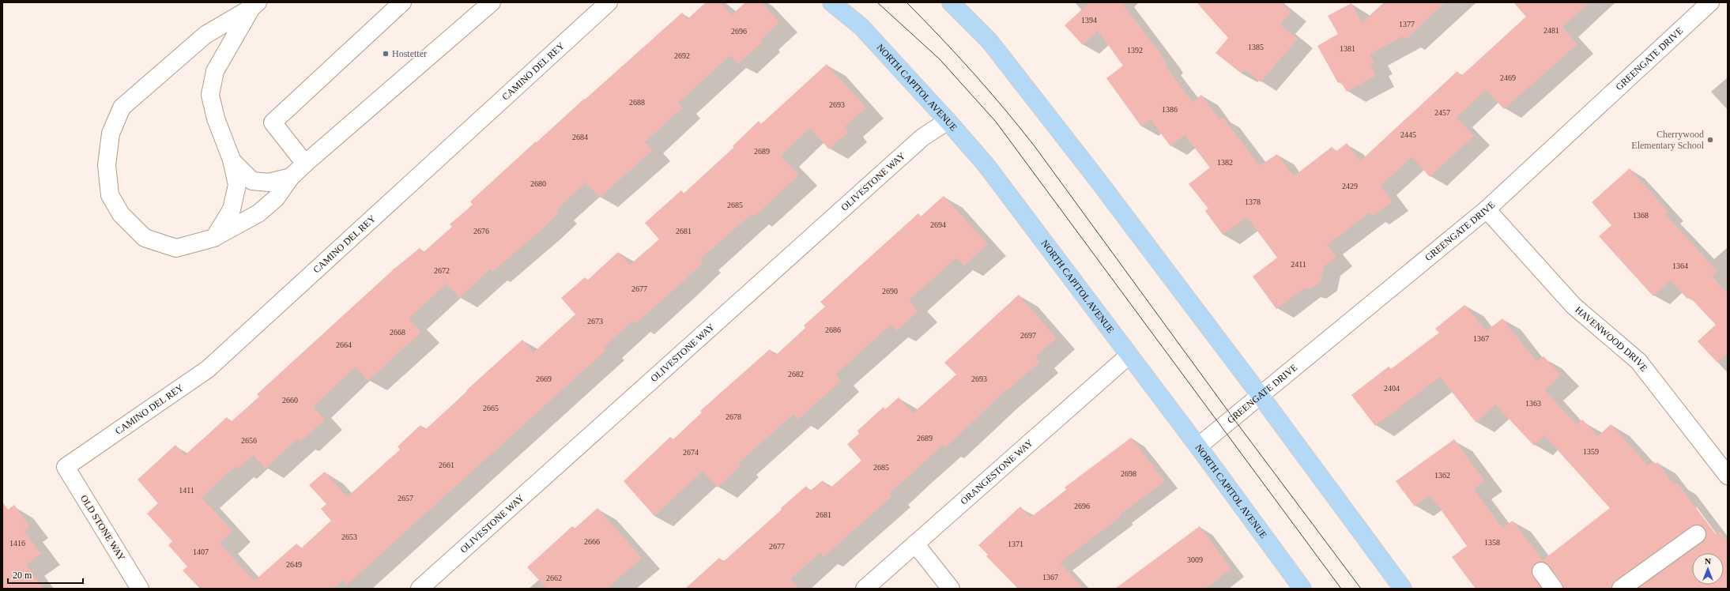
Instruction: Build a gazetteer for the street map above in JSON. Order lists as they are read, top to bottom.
{
  "streets": {
    "main road": ["NORTH CAPITOL AVENUE"],
    "street": [
      "GREENGATE DRIVE",
      "CAMINO DEL REY",
      "OLIVESTONE WAY",
      "HAVENWOOD DRIVE",
      "ORANGESTONE WAY",
      "OLD STONE WAY"
    ]
  },
  "crossings": [
    ["GREENGATE DRIVE", "NORTH CAPITOL AVENUE"],
    ["GREENGATE DRIVE", "HAVENWOOD DRIVE"],
    ["CAMINO DEL REY", "OLD STONE WAY"],
    ["NORTH CAPITOL AVENUE", "OLIVESTONE WAY"],
    ["NORTH CAPITOL AVENUE", "ORANGESTONE WAY"]
  ],
  "places": ["Hostetter", "Cherrywood Elementary School"],
  "house_numbers": [
    "1394",
    "1377",
    "2481",
    "2696",
    "1385",
    "1381",
    "1392",
    "2692",
    "2469",
    "2688",
    "2693",
    "1386",
    "2457",
    "2445",
    "2684",
    "2689",
    "1382",
    "2680",
    "2429",
    "1378",
    "2685",
    "1368",
    "2694",
    "2676",
    "2681",
    "2411",
    "1364",
    "2672",
    "2677",
    "2690",
    "2673",
    "2686",
    "2668",
    "2697",
    "1367",
    "2664",
    "2682",
    "2669",
    "2693",
    "2404",
    "2660",
    "1363",
    "2665",
    "2678",
    "2689",
    "2656",
    "1359",
    "2674",
    "2661",
    "2685",
    "2698",
    "1362",
    "1411",
    "2657",
    "2696",
    "2681",
    "2653",
    "2666",
    "1358",
    "1416",
    "1371",
    "2677",
    "1407",
    "3009",
    "2649",
    "1367",
    "2662"
  ],
  "scale_bar": "20 m",
  "north": "top"
}
